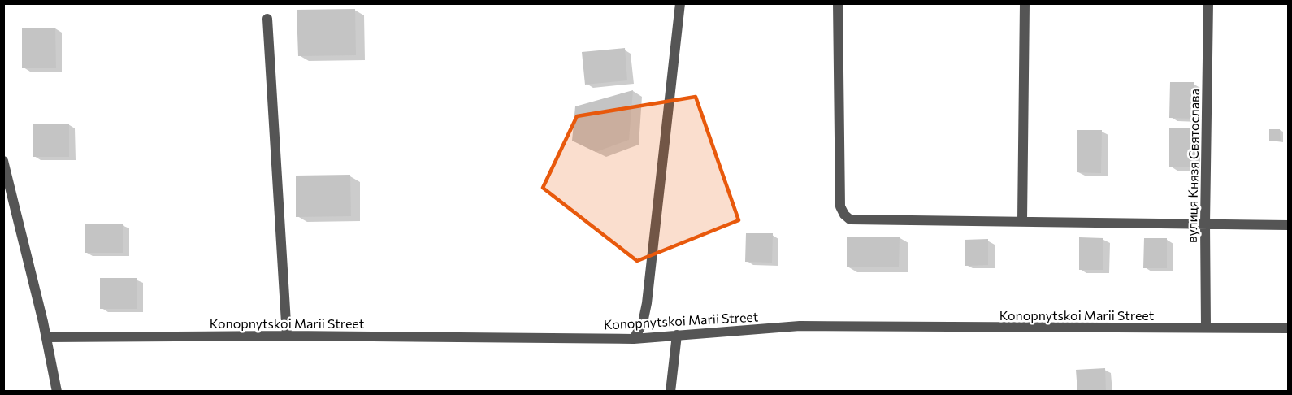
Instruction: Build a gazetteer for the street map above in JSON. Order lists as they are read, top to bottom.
{
  "streets": {
    "street": ["вулиця Князя Святослава", "Konopnytskoi Marii Street"]
  },
  "crossings": [
    ["вулиця Князя Святослава", "Konopnytskoi Marii Street"]
  ]
}
